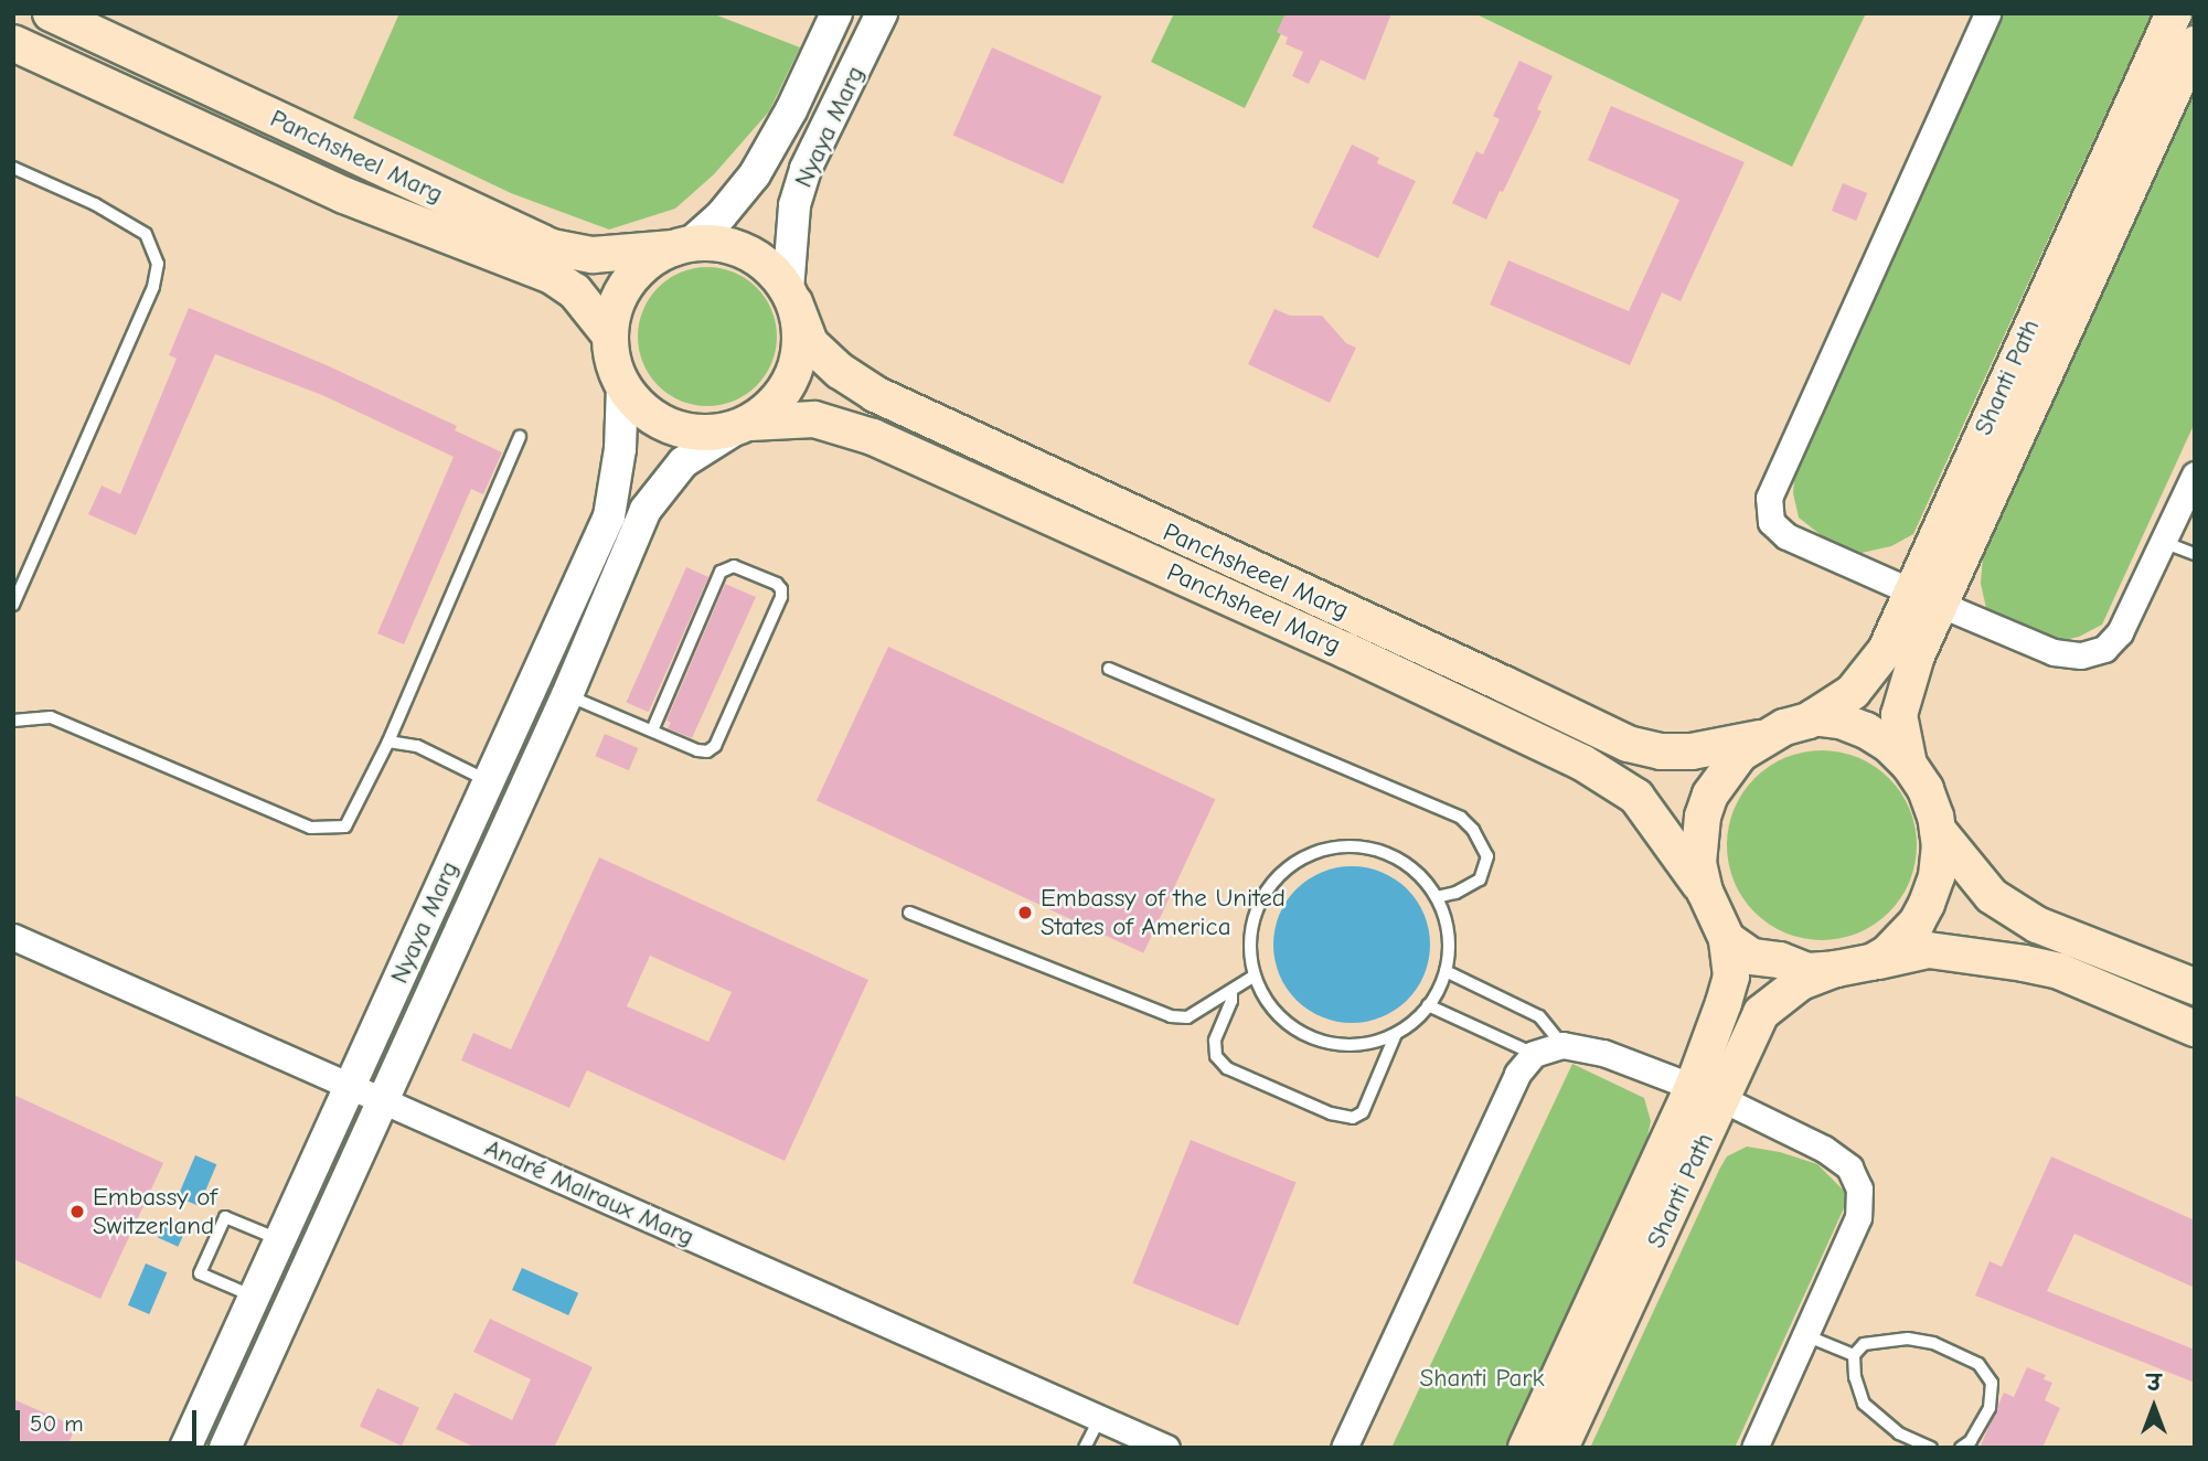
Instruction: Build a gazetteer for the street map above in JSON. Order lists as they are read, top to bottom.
{
  "streets": {
    "main road": ["Panchsheel Marg", "Shanti Path", "Panchsheeel Marg"],
    "street": ["Nyaya Marg", "André Malraux Marg"]
  },
  "crossings": [
    ["Nyaya Marg", "Panchsheel Marg"],
    ["Nyaya Marg", "Panchsheeel Marg"],
    ["Nyaya Marg", "André Malraux Marg"],
    ["Panchsheel Marg", "Shanti Path"],
    ["Panchsheel Marg", "Panchsheeel Marg"],
    ["Shanti Path", "Panchsheeel Marg"]
  ],
  "parks": ["Shanti Park"],
  "places": ["Embassy of the United States of America", "Embassy of Switzerland"],
  "scale_bar": "50 m",
  "north": "top"
}
